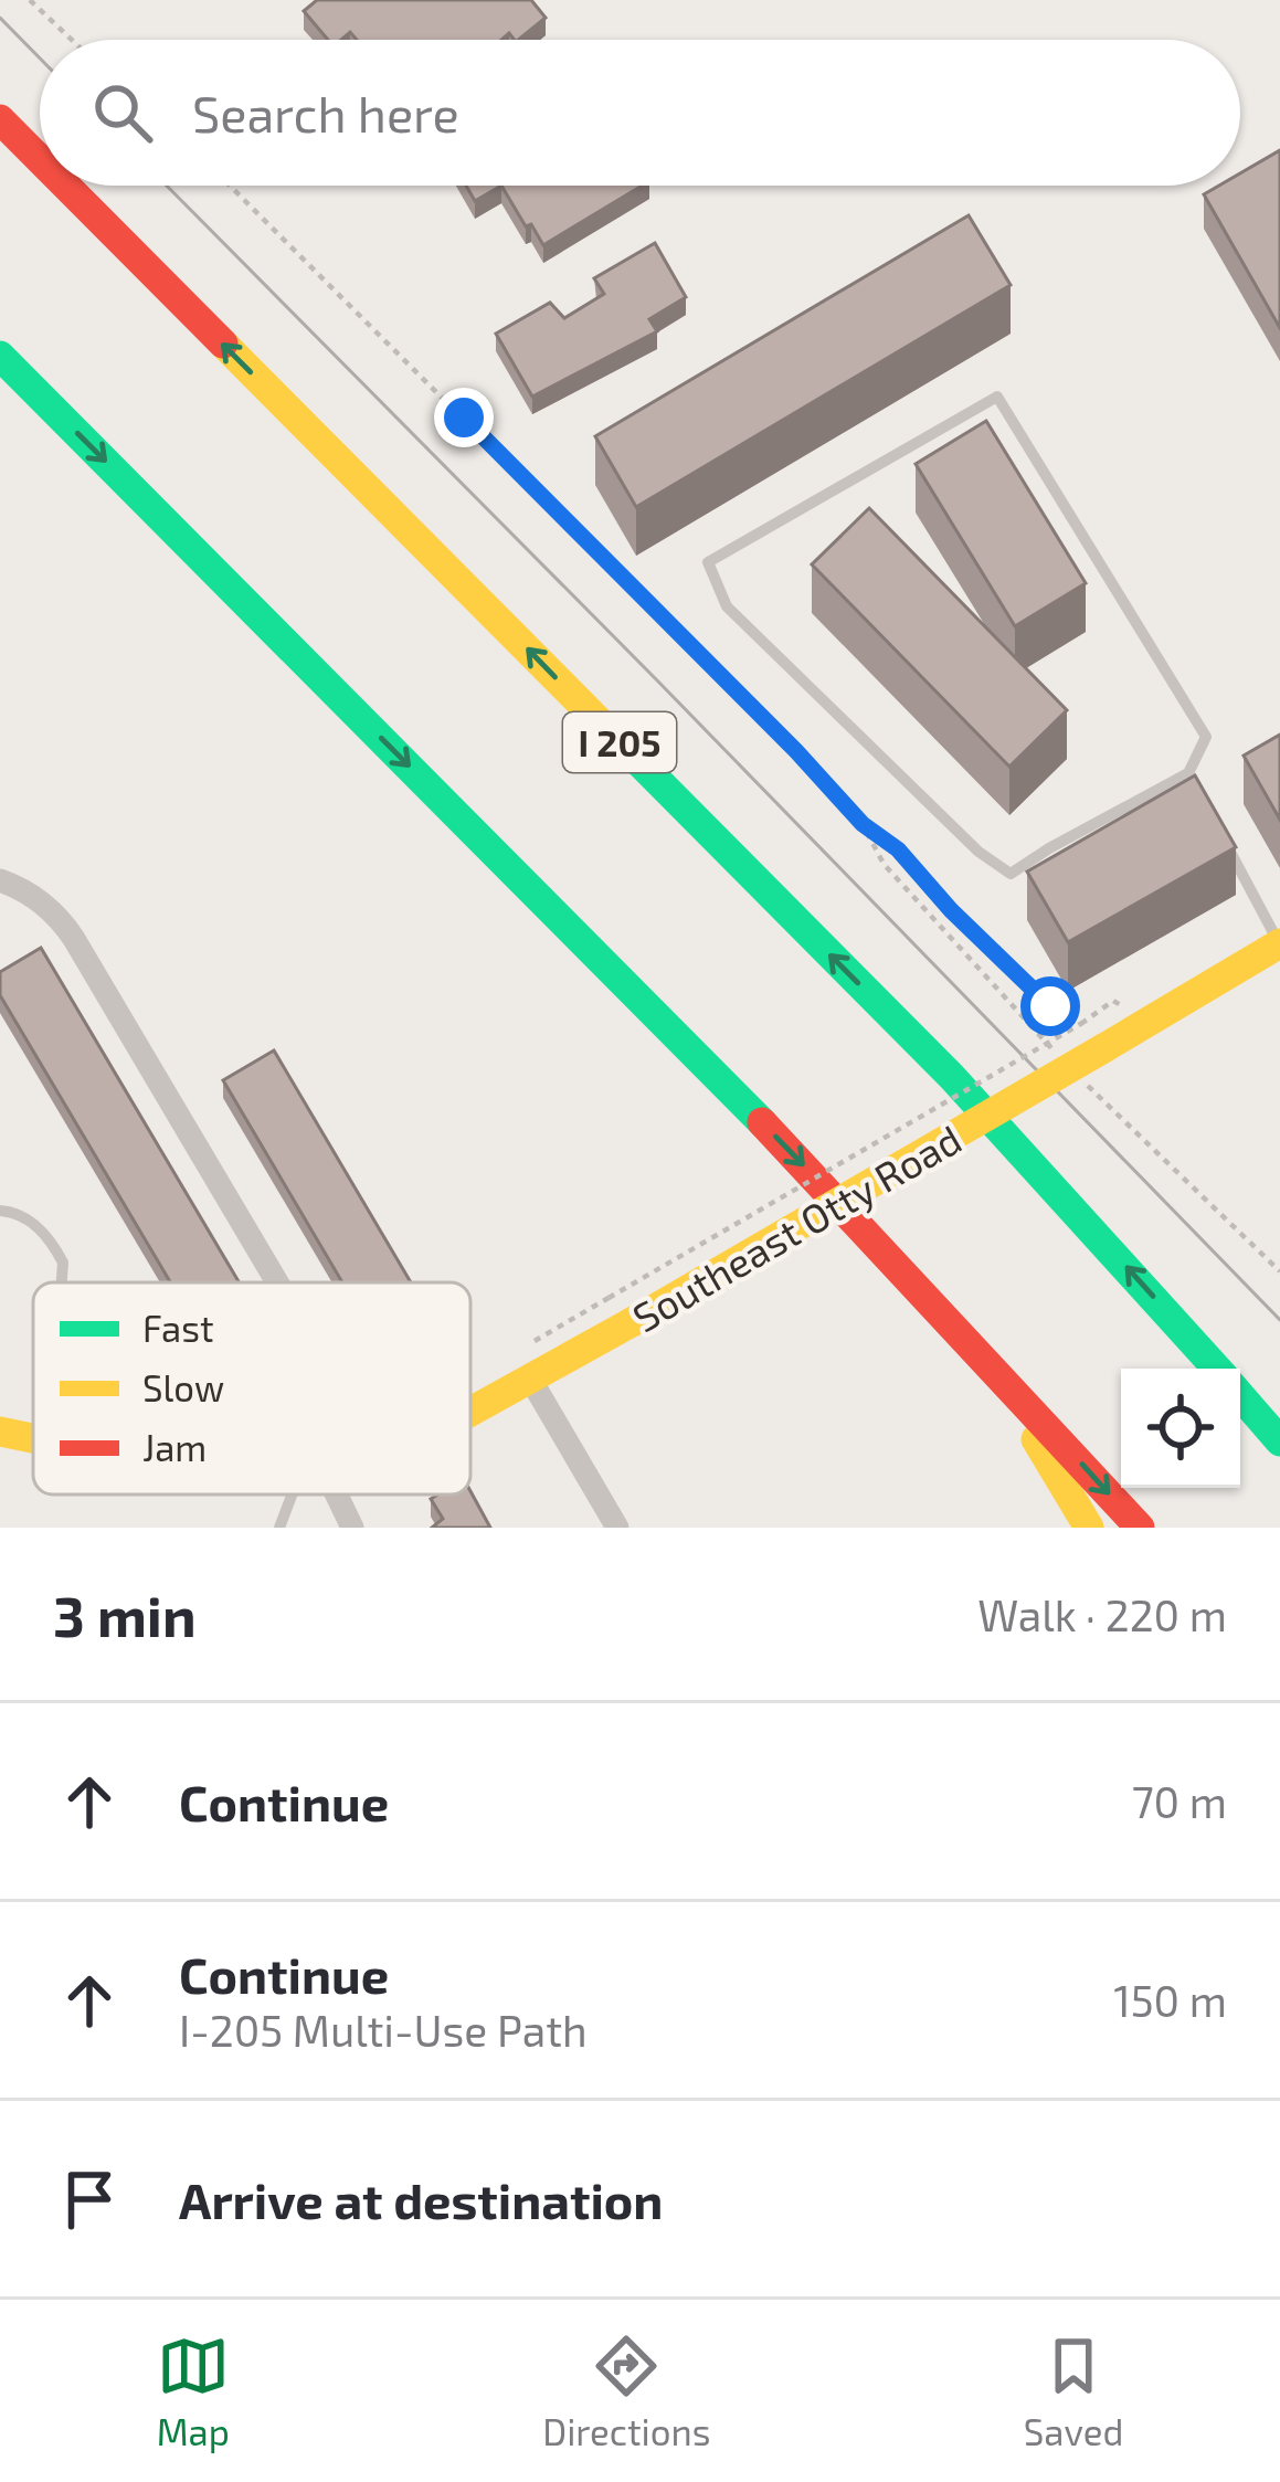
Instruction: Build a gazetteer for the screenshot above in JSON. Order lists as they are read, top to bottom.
{
  "streets": {
    "main road": ["I 205", "Southeast Otty Road"]
  },
  "legend": ["Fast", "Slow", "Jam"],
  "page": {
    "search": "Search here",
    "heading": ["3 min", "Walk · 220 m"],
    "list": [
      ["Continue", "70 m"],
      ["Continue", "I-205 Multi-Use Path", "150 m"],
      "Arrive at destination"
    ],
    "nav": ["Map", "Directions", "Saved"]
  }
}
